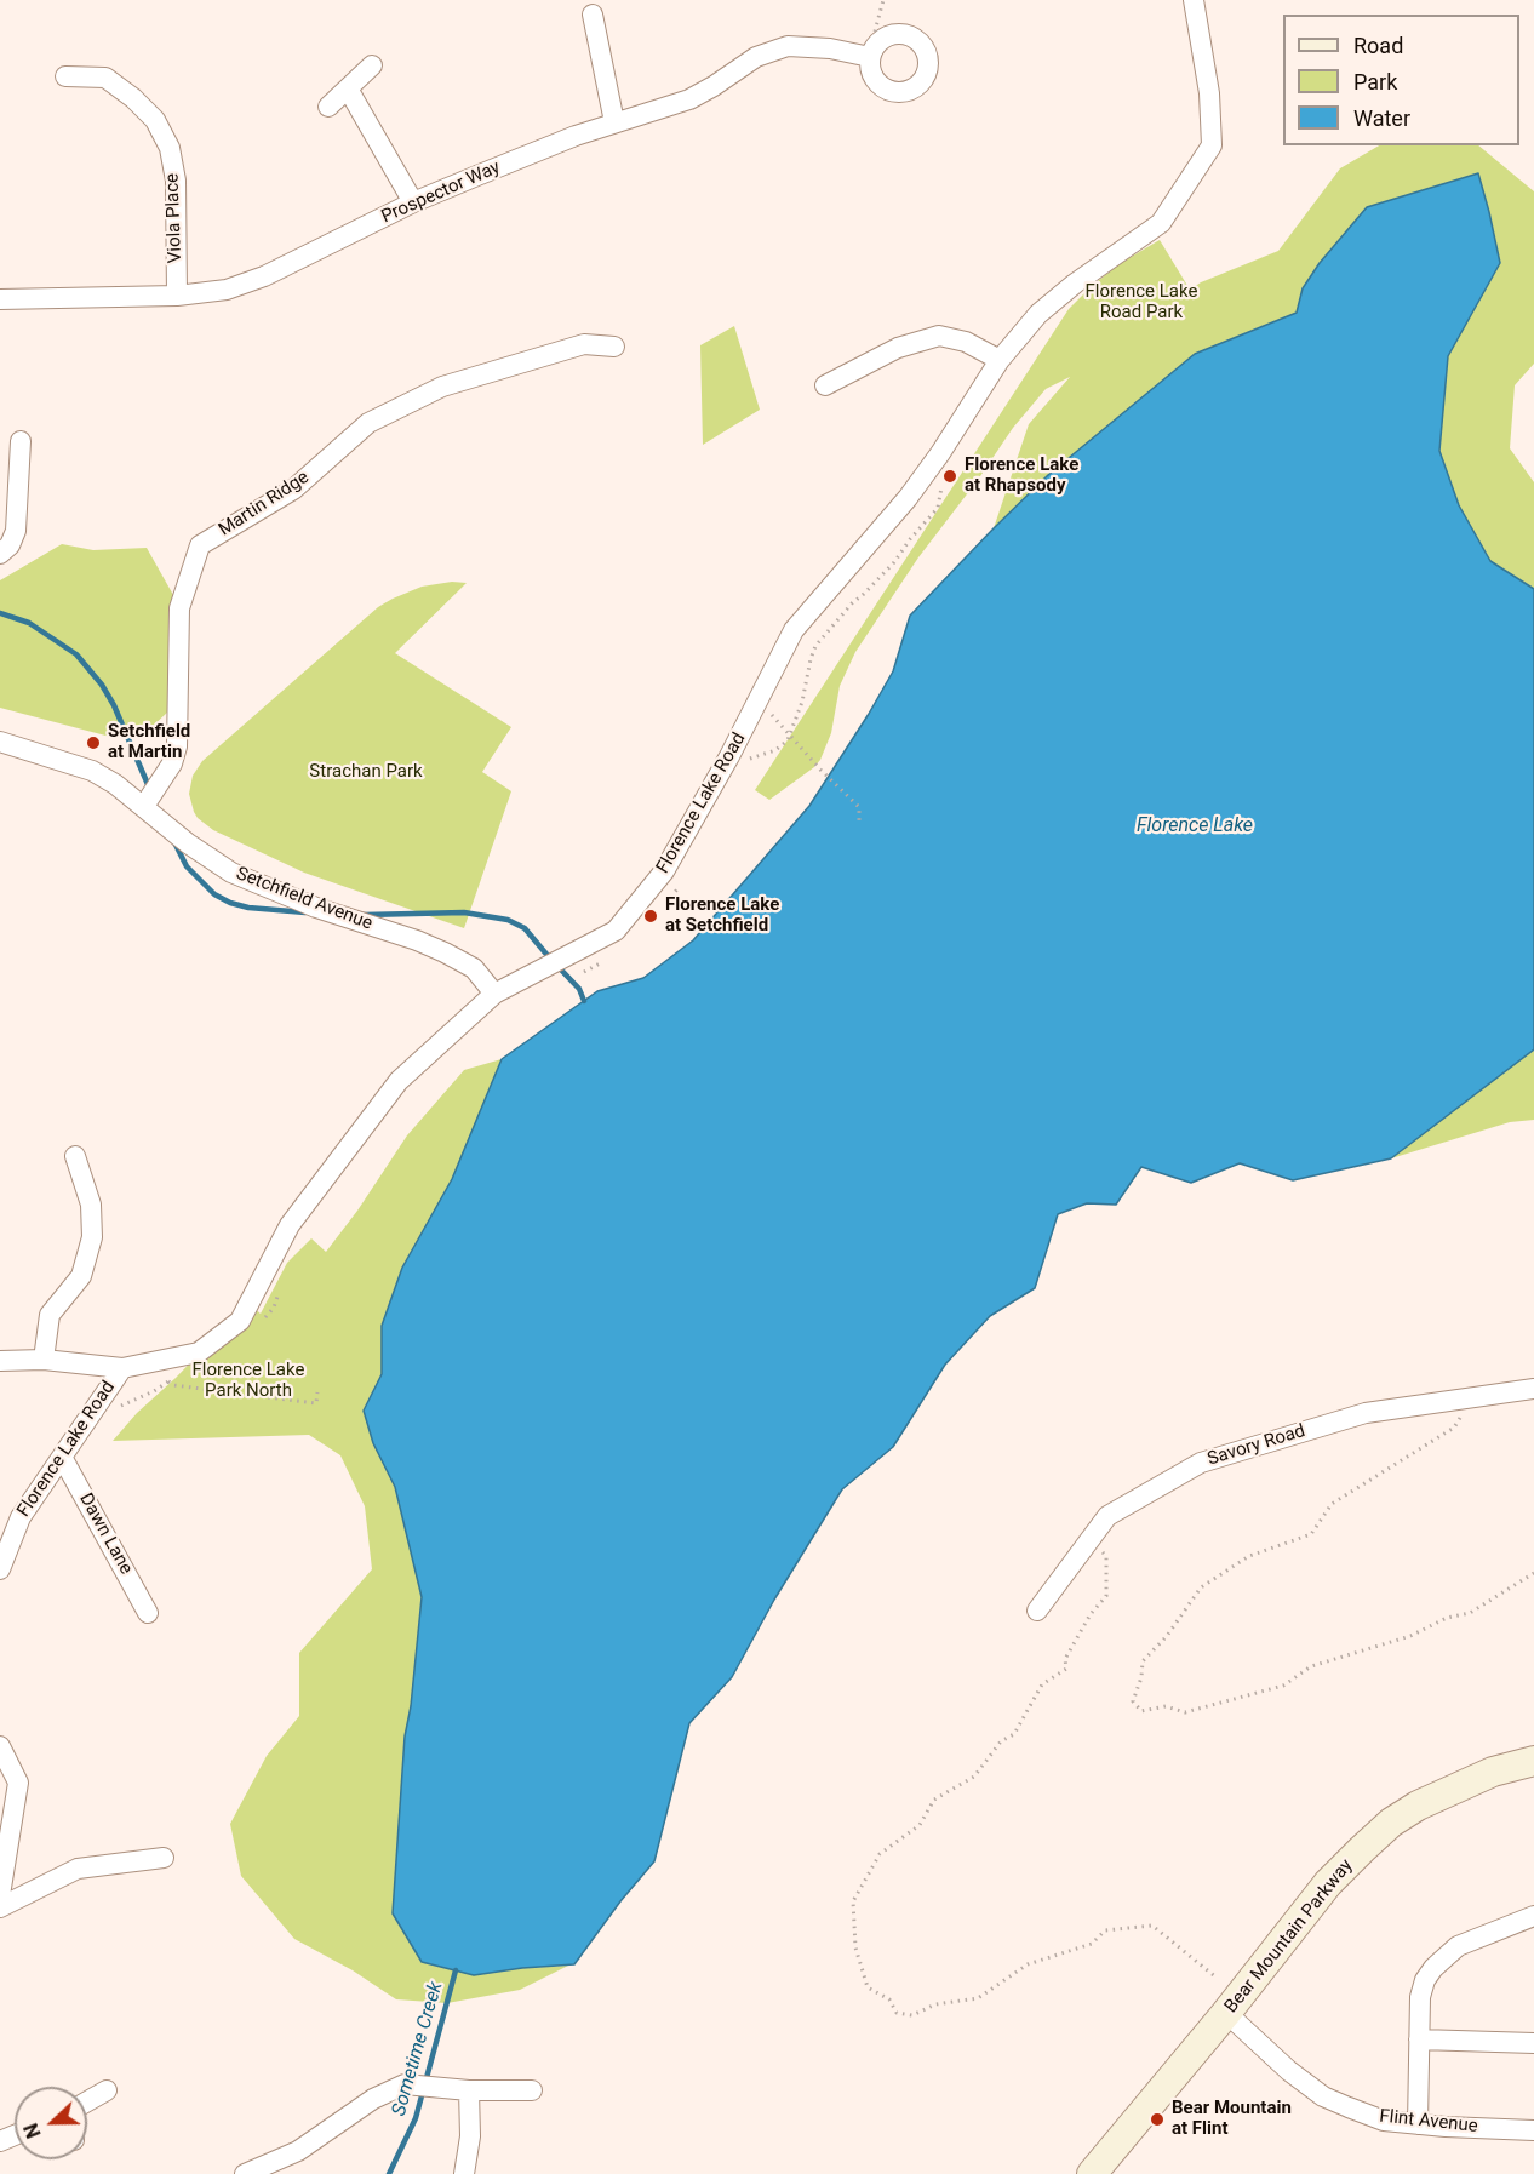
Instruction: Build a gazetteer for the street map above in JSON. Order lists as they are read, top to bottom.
{
  "streets": {
    "street": [
      "Prospector Way",
      "Viola Place",
      "Martin Ridge",
      "Florence Lake Road",
      "Setchfield Avenue",
      "Savory Road",
      "Dawn Lane",
      "Bear Mountain Parkway",
      "Flint Avenue"
    ]
  },
  "crossings": [
    ["Prospector Way", "Viola Place"],
    ["Martin Ridge", "Setchfield Avenue"],
    ["Florence Lake Road", "Setchfield Avenue"],
    ["Florence Lake Road", "Dawn Lane"],
    ["Bear Mountain Parkway", "Flint Avenue"]
  ],
  "water": ["Florence Lake", "Sometime Creek"],
  "parks": ["Florence Lake Road Park", "Strachan Park", "Florence Lake Park North"],
  "places": [
    "Florence Lake at Rhapsody",
    "Setchfield at Martin",
    "Florence Lake at Setchfield",
    "Bear Mountain at Flint"
  ],
  "legend": ["Road", "Park", "Water"],
  "north": "left"
}
